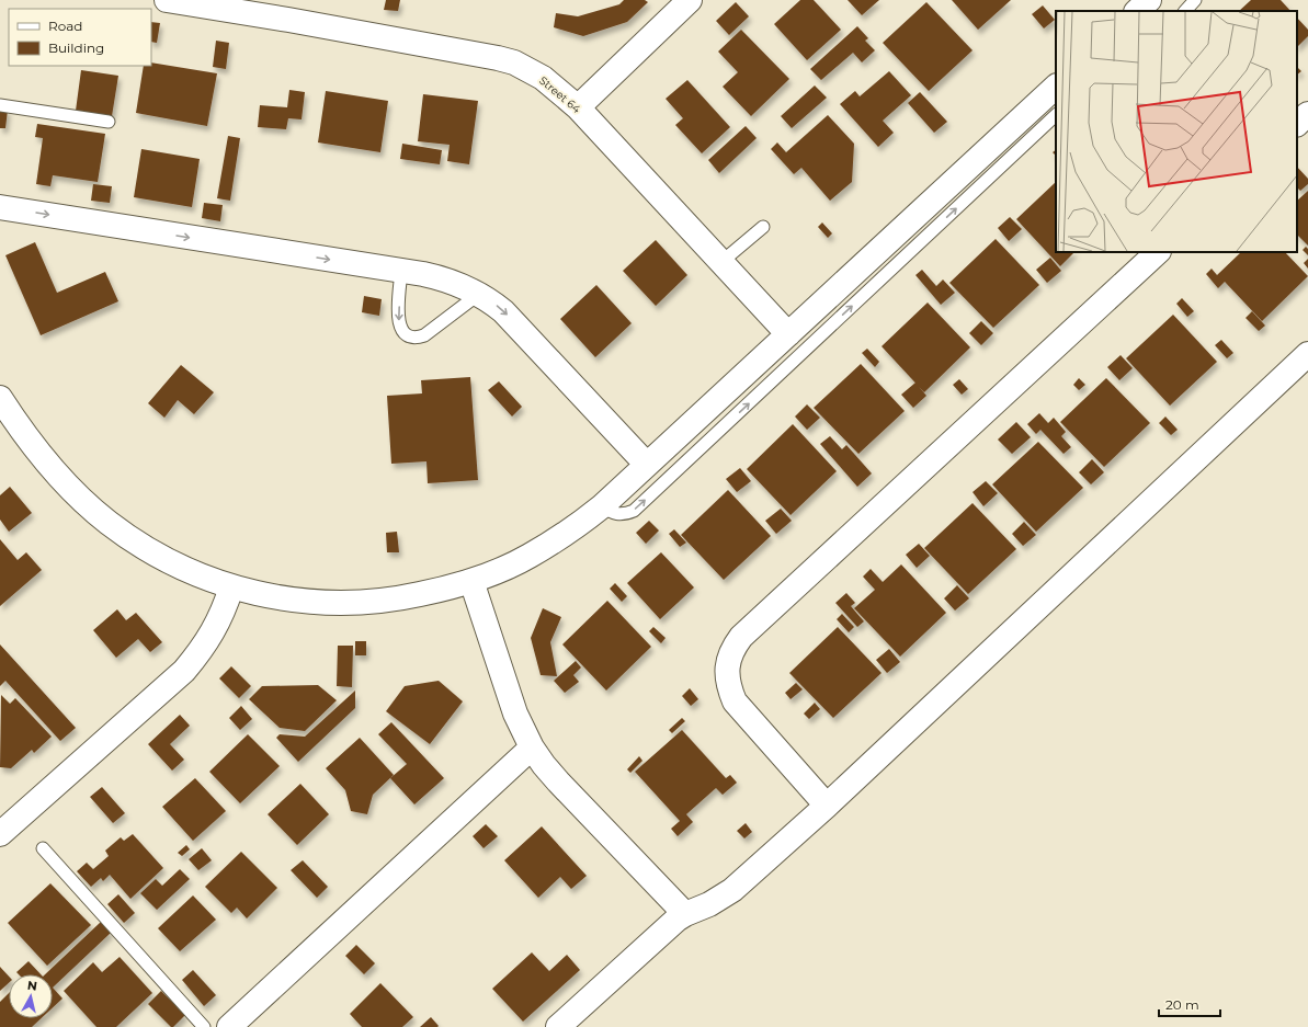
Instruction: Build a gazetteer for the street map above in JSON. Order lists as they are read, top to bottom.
{
  "streets": {
    "street": ["Street 64"]
  },
  "legend": ["Road", "Building"],
  "scale_bar": "20 m",
  "north": "top"
}
